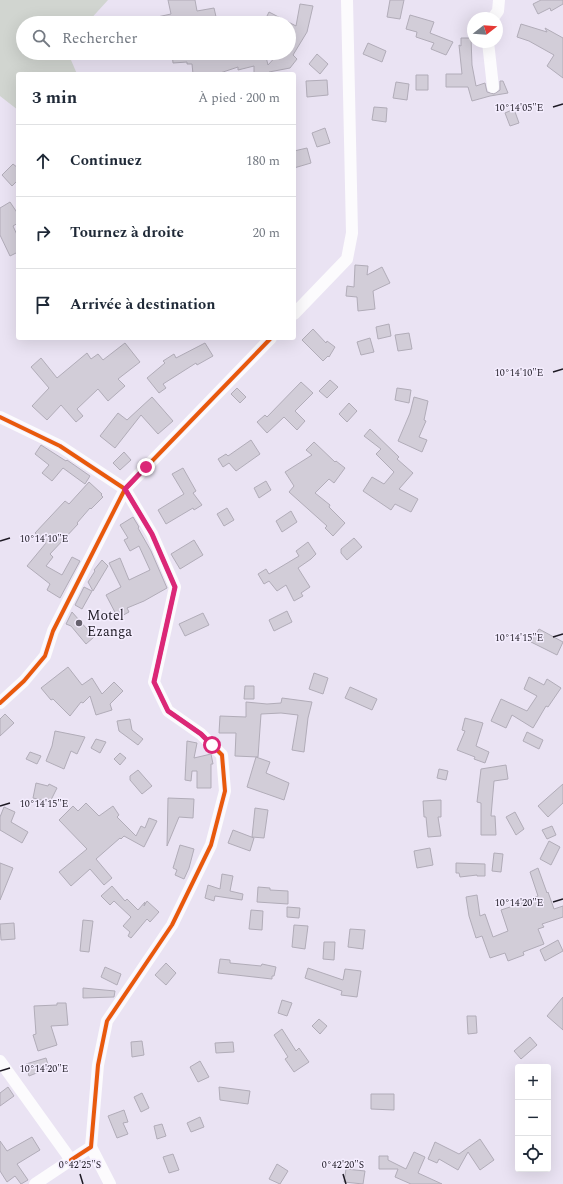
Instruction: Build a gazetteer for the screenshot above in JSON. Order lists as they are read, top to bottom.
{
  "places": ["Motel Ezanga"],
  "north": "right",
  "page": {
    "search": "Rechercher",
    "heading": ["3 min", "À pied · 200 m"],
    "list": [
      ["Continuez", "180 m"],
      ["Tournez à droite", "20 m"],
      "Arrivée à destination"
    ],
    "map_buttons": ["+", "−"]
  },
  "coordinates": [
    "10°14'05\"E",
    "10°14'10\"E",
    "10°14'15\"E",
    "10°14'20\"E",
    "0°42'25\"S",
    "0°42'20\"S"
  ]
}
